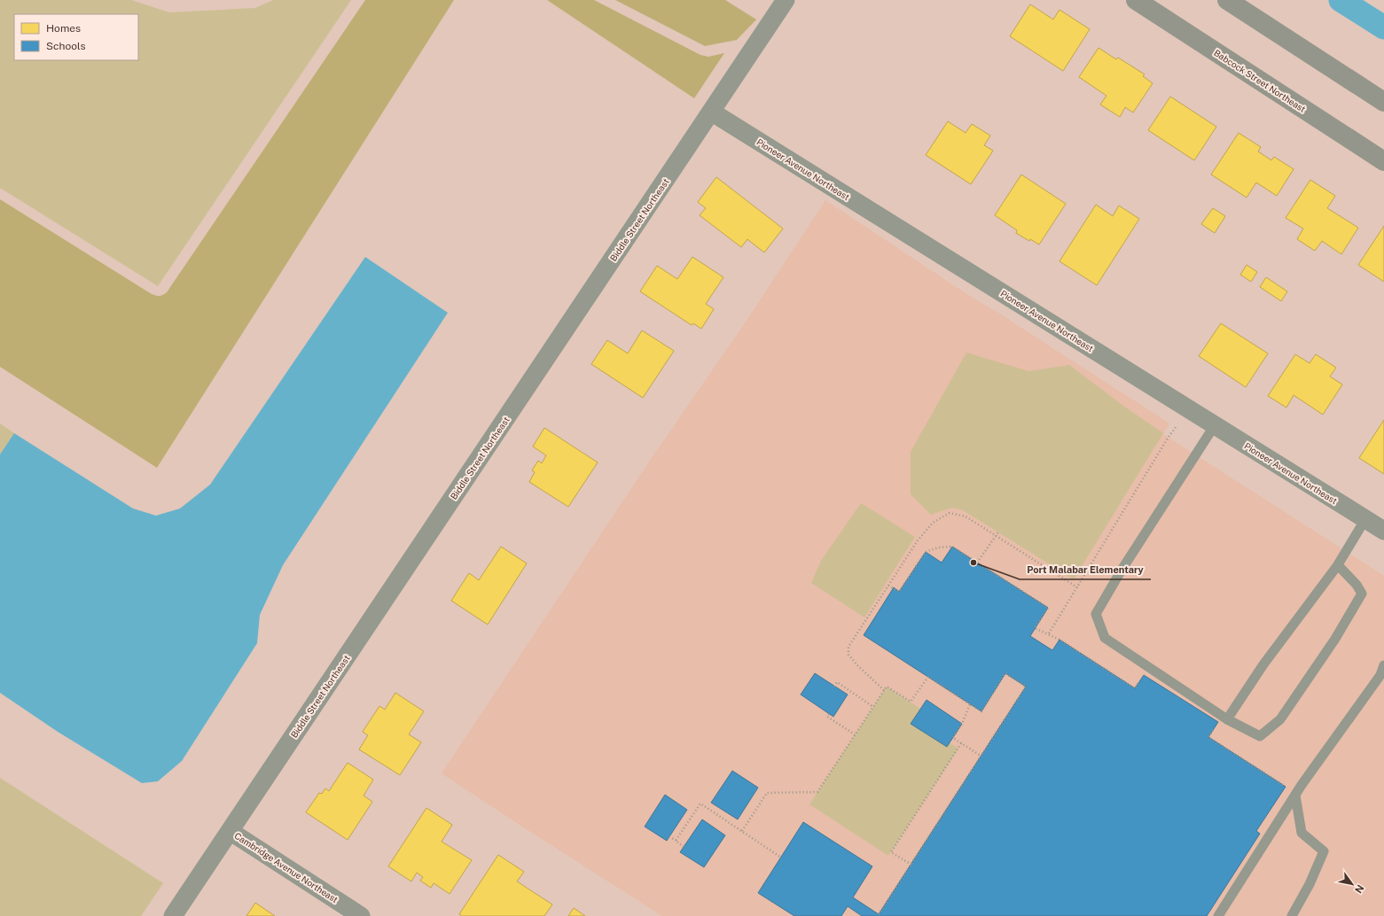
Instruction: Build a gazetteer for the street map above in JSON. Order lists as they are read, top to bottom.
{
  "streets": {
    "main road": ["Babcock Street Northeast"],
    "street": ["Pioneer Avenue Northeast", "Biddle Street Northeast", "Cambridge Avenue Northeast"]
  },
  "crossings": [
    ["Pioneer Avenue Northeast", "Biddle Street Northeast"],
    ["Biddle Street Northeast", "Cambridge Avenue Northeast"]
  ],
  "places": ["Port Malabar Elementary"],
  "legend": ["Homes", "Schools"],
  "north": "bottom right"
}
